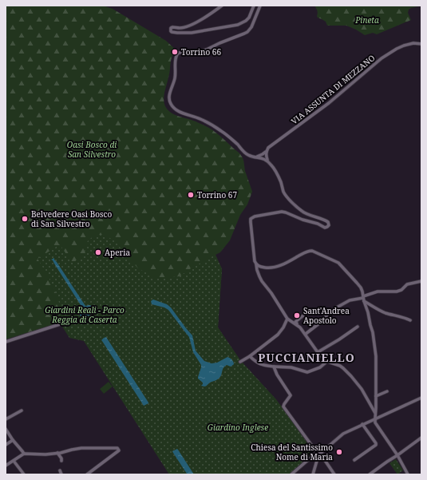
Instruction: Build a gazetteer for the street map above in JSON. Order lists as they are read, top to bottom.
{
  "streets": {
    "street": ["VIA ASSUNTA DI MEZZANO"]
  },
  "districts": ["PUCCIANIELLO"],
  "parks": [
    "Pineta",
    "Oasi Bosco di San Silvestro",
    "Giardini Reali - Parco Reggia di Caserta",
    "Giardino Inglese"
  ],
  "places": [
    "Torrino 66",
    "Torrino 67",
    "Belvedere Oasi Bosco di San Silvestro",
    "Aperia",
    "Sant'Andrea Apostolo",
    "Chiesa del Santissimo Nome di Maria"
  ]
}
